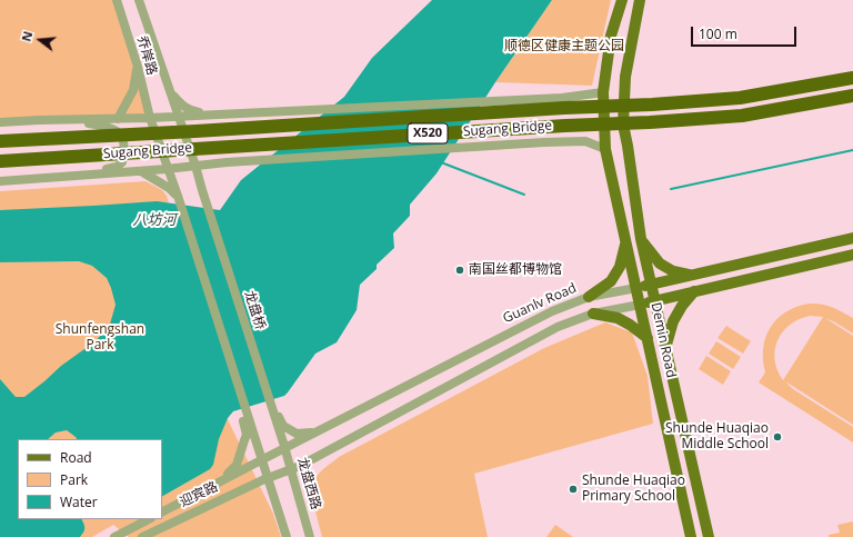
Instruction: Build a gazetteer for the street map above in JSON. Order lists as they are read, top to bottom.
{
  "streets": {
    "highway": ["Sugang Bridge", "X520"],
    "main road": ["Guanlv Road", "Demin Road"],
    "street": [
      "乔岸路",
      "龙盘桥",
      "龙盘西路",
      "迎宾路"
    ]
  },
  "crossings": [
    ["乔岸路", "龙盘桥"],
    ["Guanlv Road", "Demin Road"],
    ["Guanlv Road", "龙盘西路"],
    ["龙盘桥", "龙盘西路"]
  ],
  "water": ["八坊河"],
  "parks": ["顺德区健康主题公园", "Shunfengshan Park"],
  "places": ["南国丝都博物馆", "Shunde Huaqiao Middle School", "Shunde Huaqiao Primary School"],
  "legend": ["Road", "Park", "Water"],
  "scale_bar": "100 m",
  "north": "left"
}
